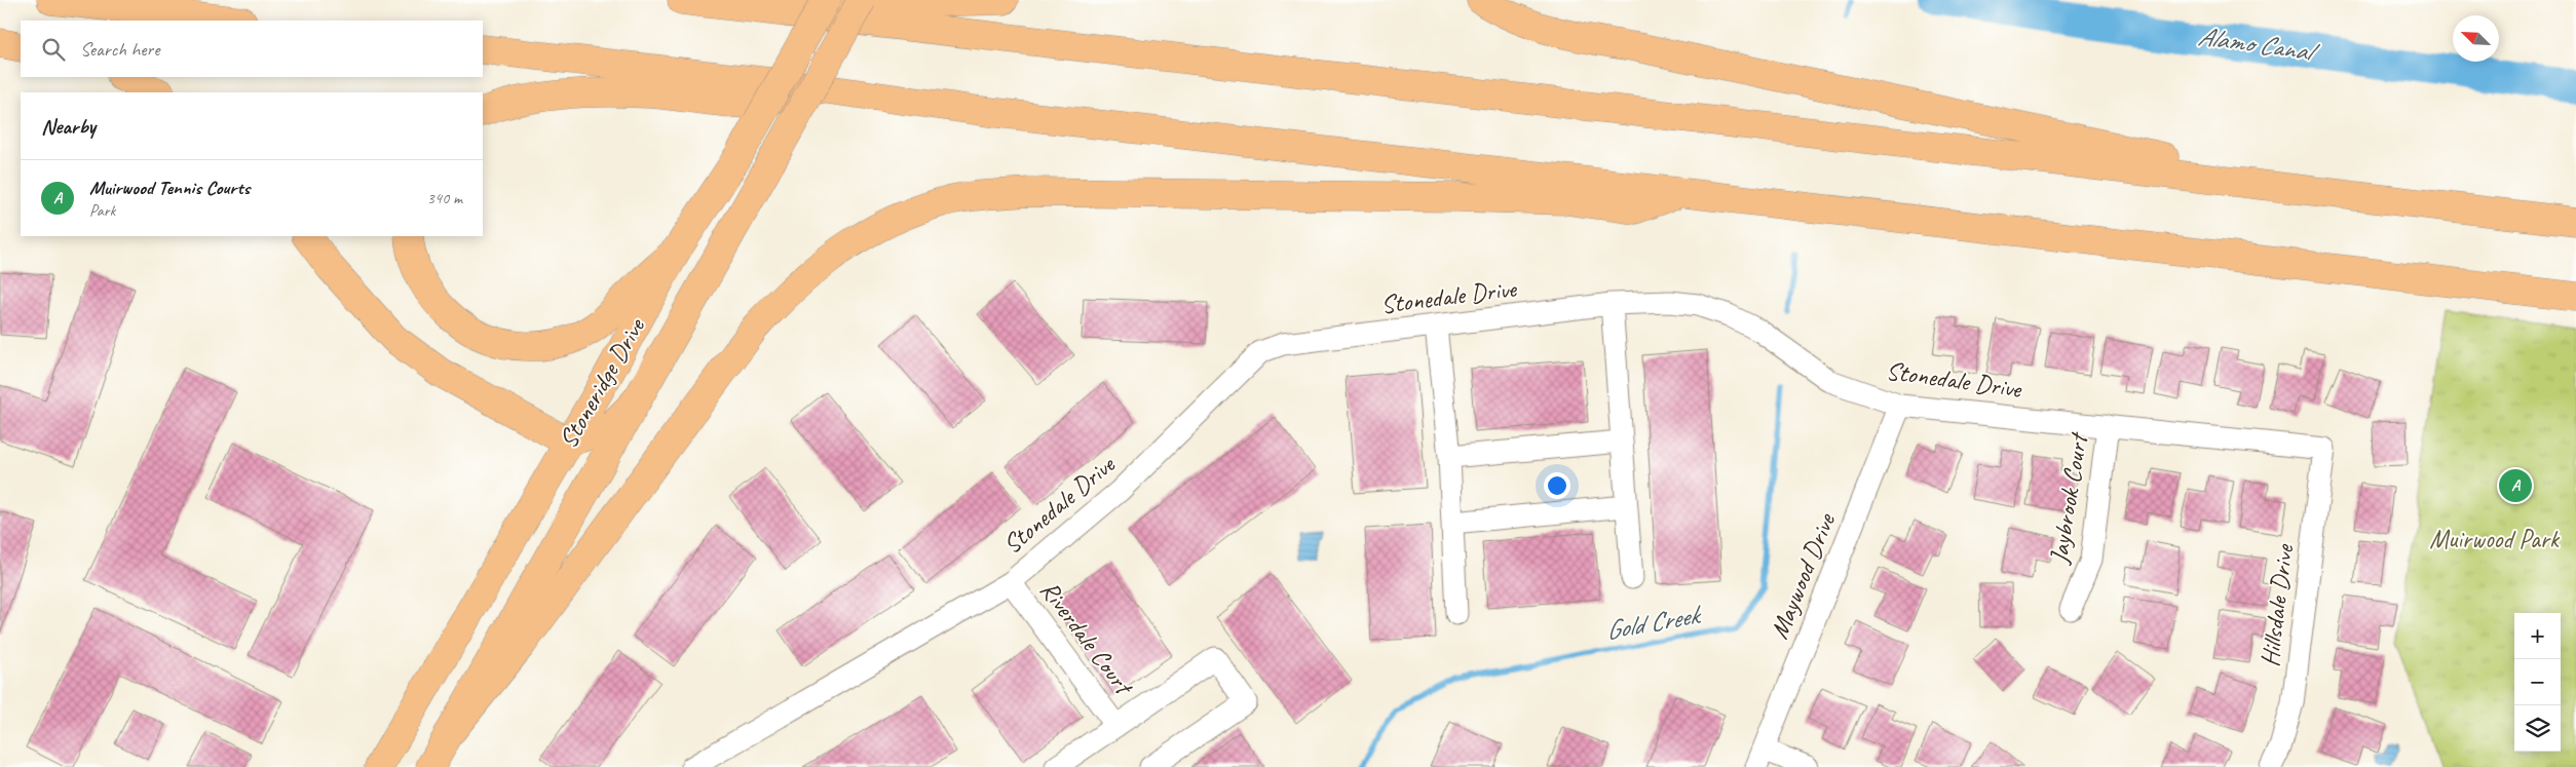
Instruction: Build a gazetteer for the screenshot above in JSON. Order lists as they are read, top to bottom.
{
  "streets": {
    "main road": ["Stoneridge Drive"],
    "street": [
      "Stonedale Drive",
      "Jaybrook Court",
      "Maywood Drive",
      "Hillsdale Drive",
      "Riverdale Court"
    ]
  },
  "crossings": [
    ["Stonedale Drive", "Jaybrook Court"],
    ["Stonedale Drive", "Maywood Drive"],
    ["Stonedale Drive", "Hillsdale Drive"],
    ["Stonedale Drive", "Riverdale Court"]
  ],
  "water": ["Alamo Canal", "Gold Creek"],
  "parks": ["Muirwood Park"],
  "north": "top left",
  "page": {
    "search": "Search here",
    "heading": "Nearby",
    "list": [
      {
        "mark": "A",
        "name": "Muirwood Tennis Courts",
        "note": "Park",
        "value": "340 m"
      }
    ],
    "pins": "A",
    "map_buttons": ["+", "−"]
  }
}
